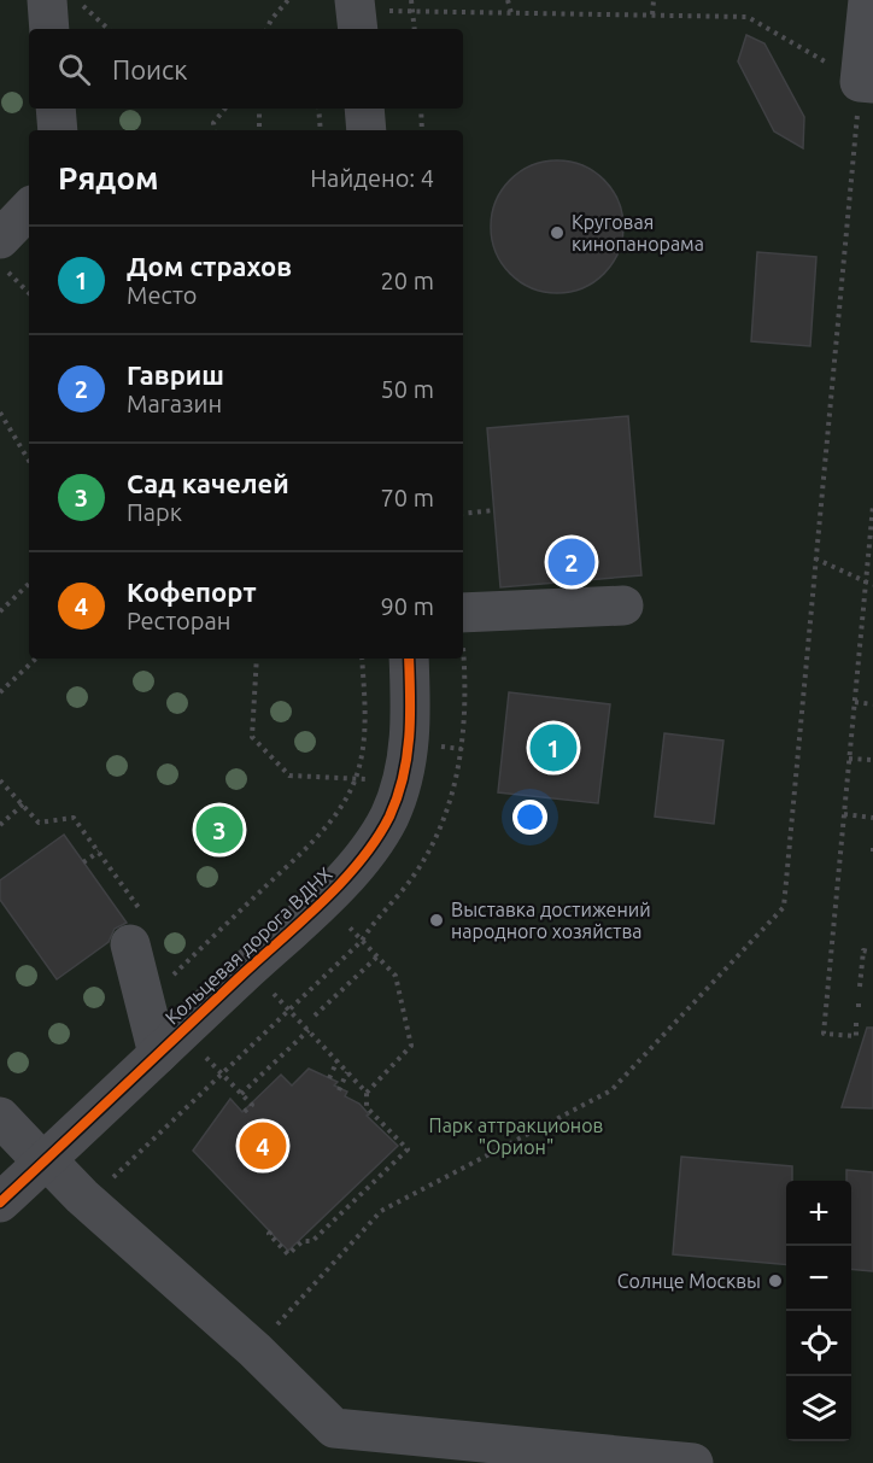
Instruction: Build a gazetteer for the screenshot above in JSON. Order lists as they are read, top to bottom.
{
  "streets": {
    "street": ["Кольцевая дорога ВДНХ"]
  },
  "parks": ["Парк аттракционов \"Орион\""],
  "places": ["Круговая кинопанорама", "Выставка достижений народного хозяйства", "Солнце Москвы"],
  "page": {
    "search": "Поиск",
    "heading": ["Рядом", "Найдено: 4"],
    "list": [
      {
        "mark": "1",
        "name": "Дом страхов",
        "note": "Место",
        "value": "20 m"
      },
      {
        "mark": "2",
        "name": "Гавриш",
        "note": "Магазин",
        "value": "50 m"
      },
      {
        "mark": "3",
        "name": "Сад качелей",
        "note": "Парк",
        "value": "70 m"
      },
      {
        "mark": "4",
        "name": "Кофепорт",
        "note": "Ресторан",
        "value": "90 m"
      }
    ],
    "pins": [
      "2",
      "1",
      "3",
      "4"
    ],
    "map_buttons": ["+", "−"]
  }
}
